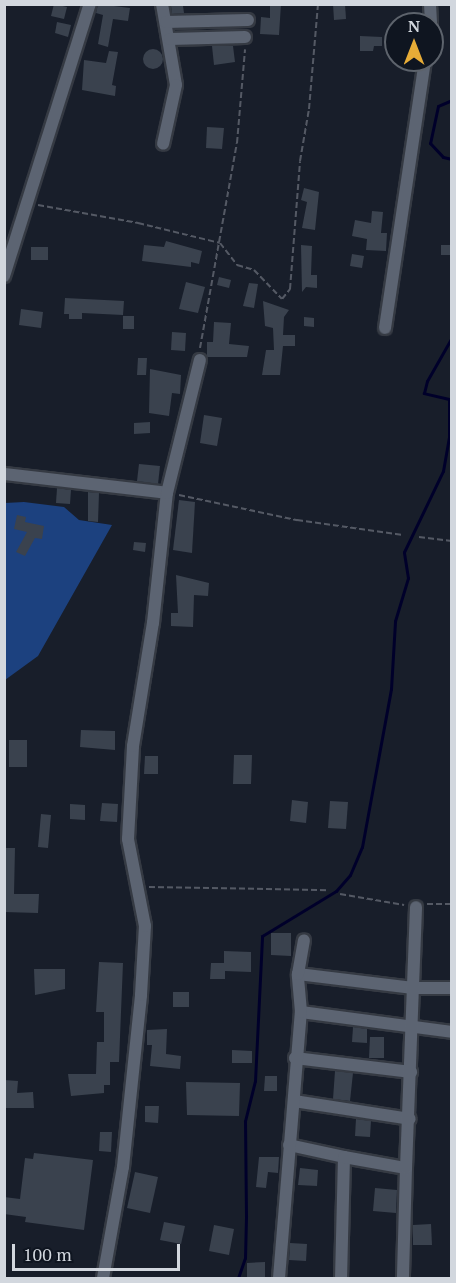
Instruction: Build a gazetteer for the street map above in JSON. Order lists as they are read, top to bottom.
{
  "scale_bar": "100 m",
  "north": "top"
}
